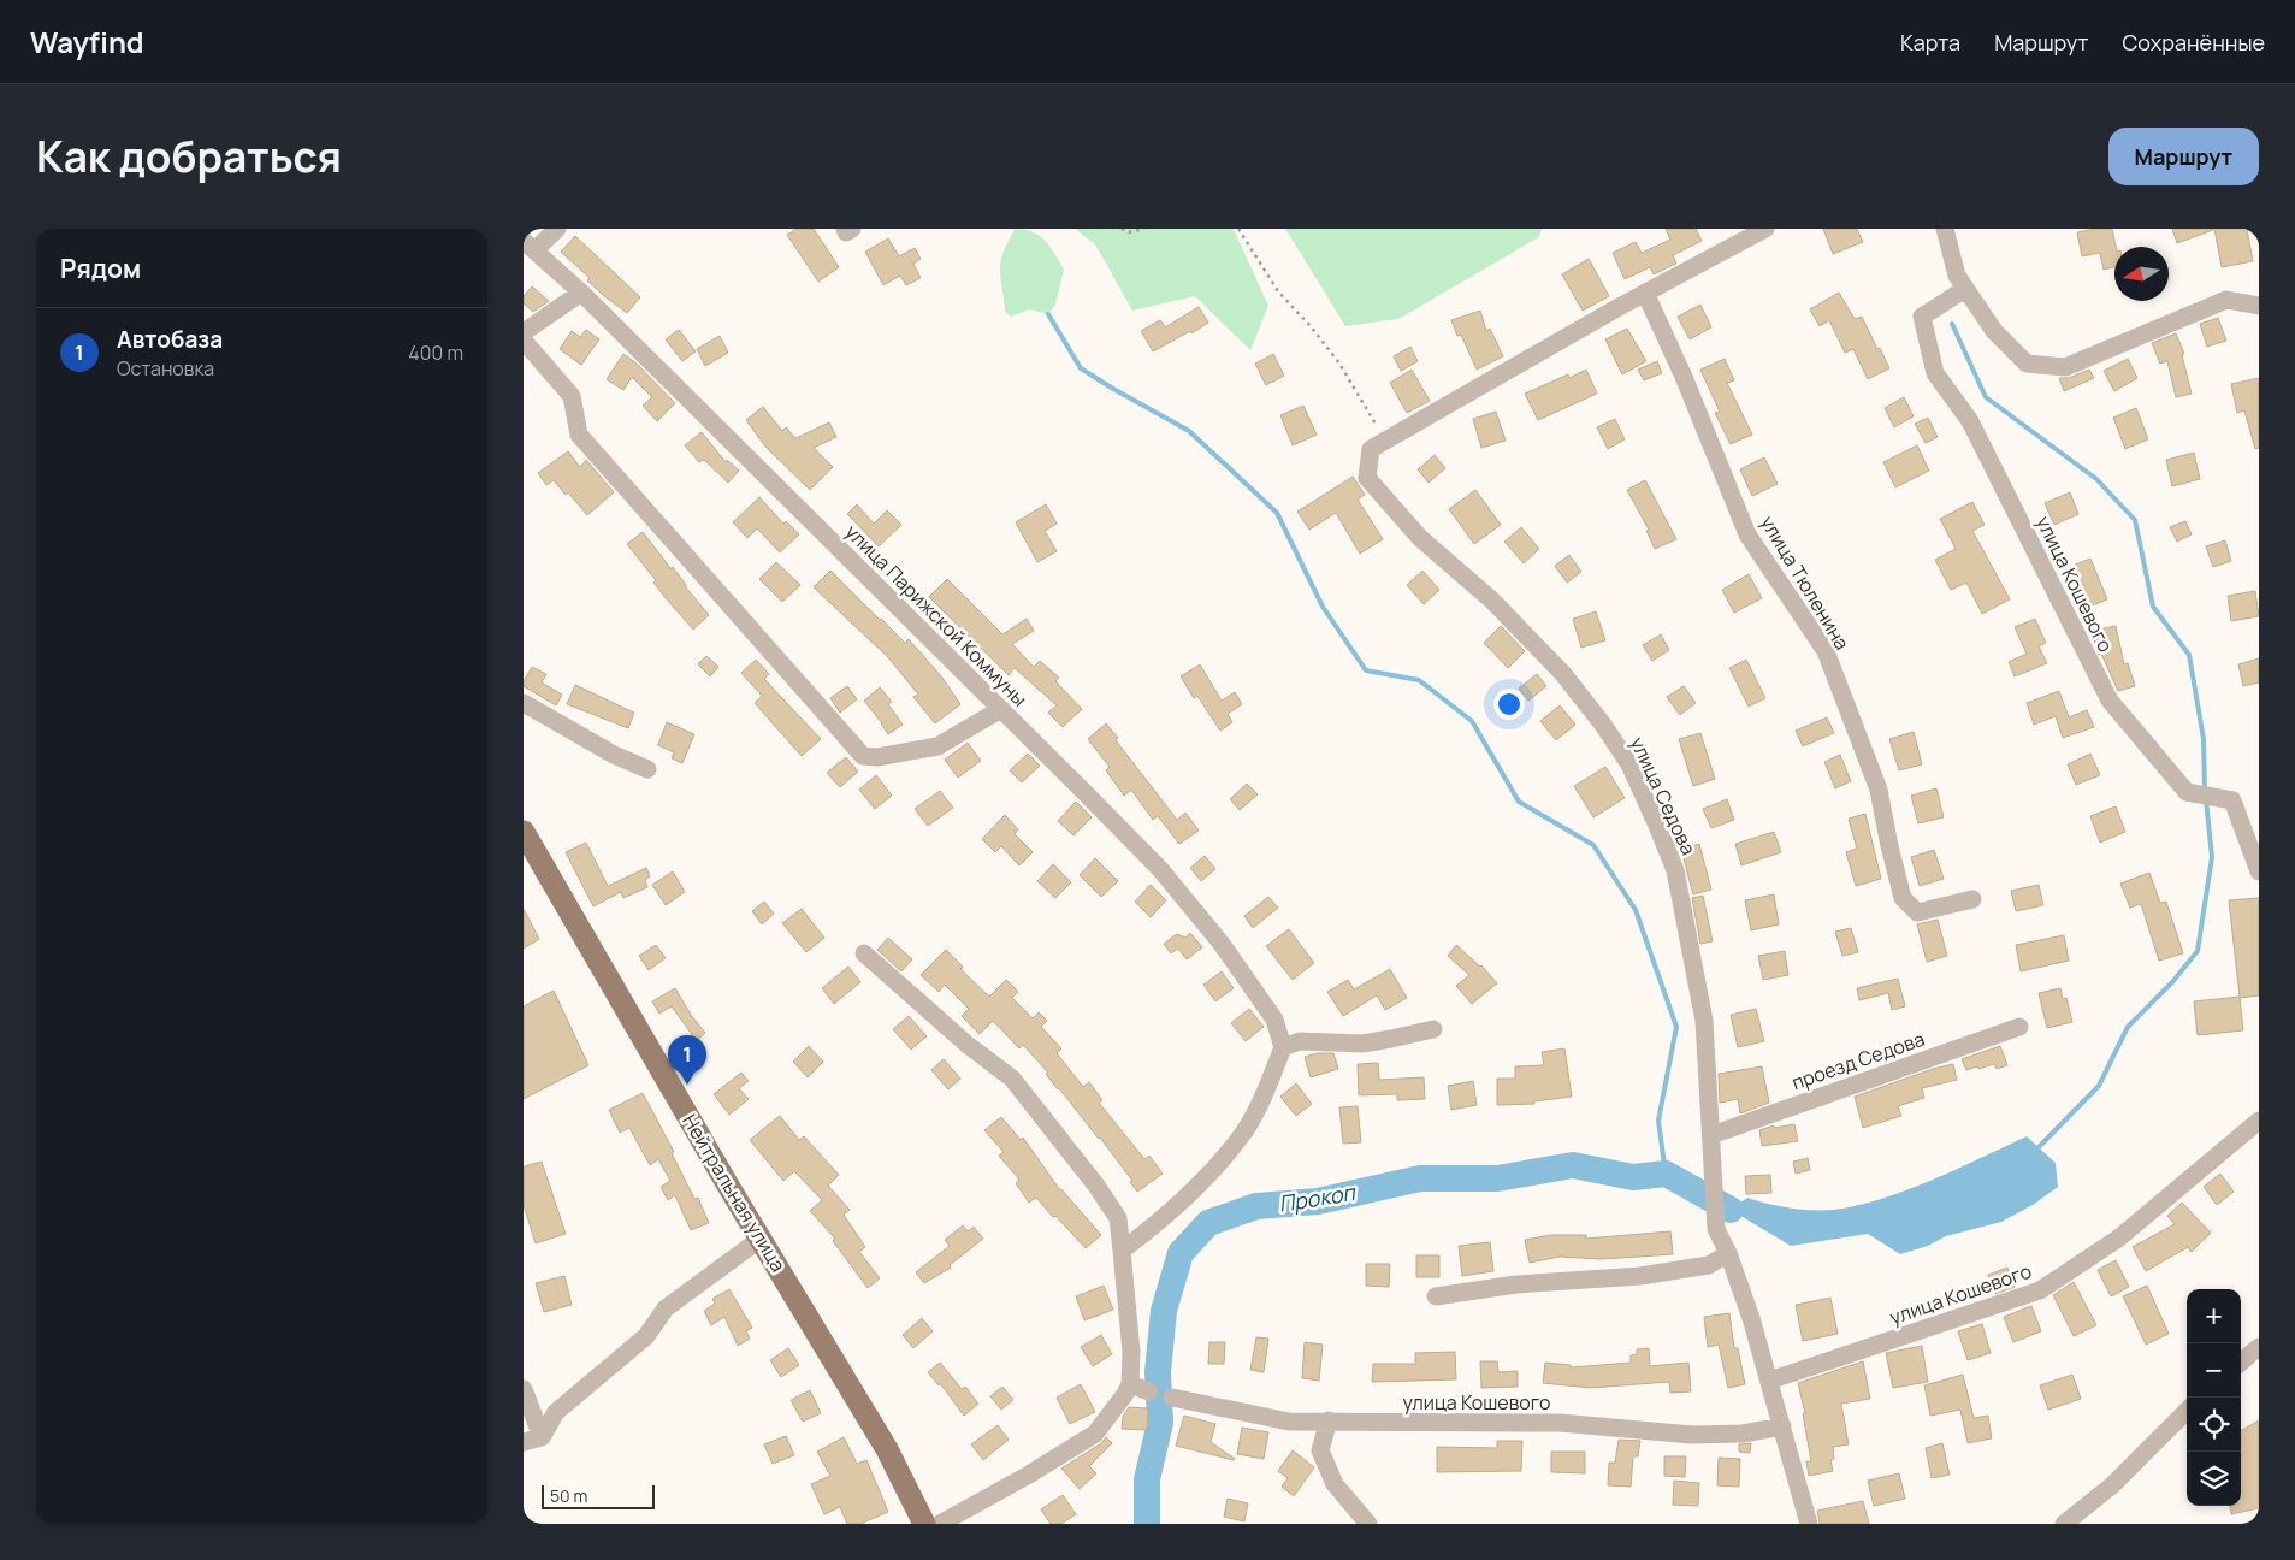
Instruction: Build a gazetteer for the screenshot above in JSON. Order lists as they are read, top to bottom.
{
  "streets": {
    "main road": ["Нейтральная улица"],
    "street": [
      "улица Тюленина",
      "улица Кошевого",
      "улица Парижской Коммуны",
      "улица Седова",
      "проезд Седова"
    ]
  },
  "crossings": [
    ["улица Седова", "проезд Седова"]
  ],
  "water": ["Прокоп"],
  "scale_bar": "50 m",
  "north": "left",
  "page": {
    "header": "Wayfind",
    "nav": ["Карта", "Маршрут", "Сохранённые"],
    "title": "Как добраться",
    "buttons": "Маршрут",
    "heading": "Рядом",
    "list": [
      {
        "mark": "1",
        "name": "Автобаза",
        "note": "Остановка",
        "value": "400 m"
      }
    ],
    "pins": "1",
    "map_buttons": ["+", "−"],
    "scale": "50 m"
  }
}
